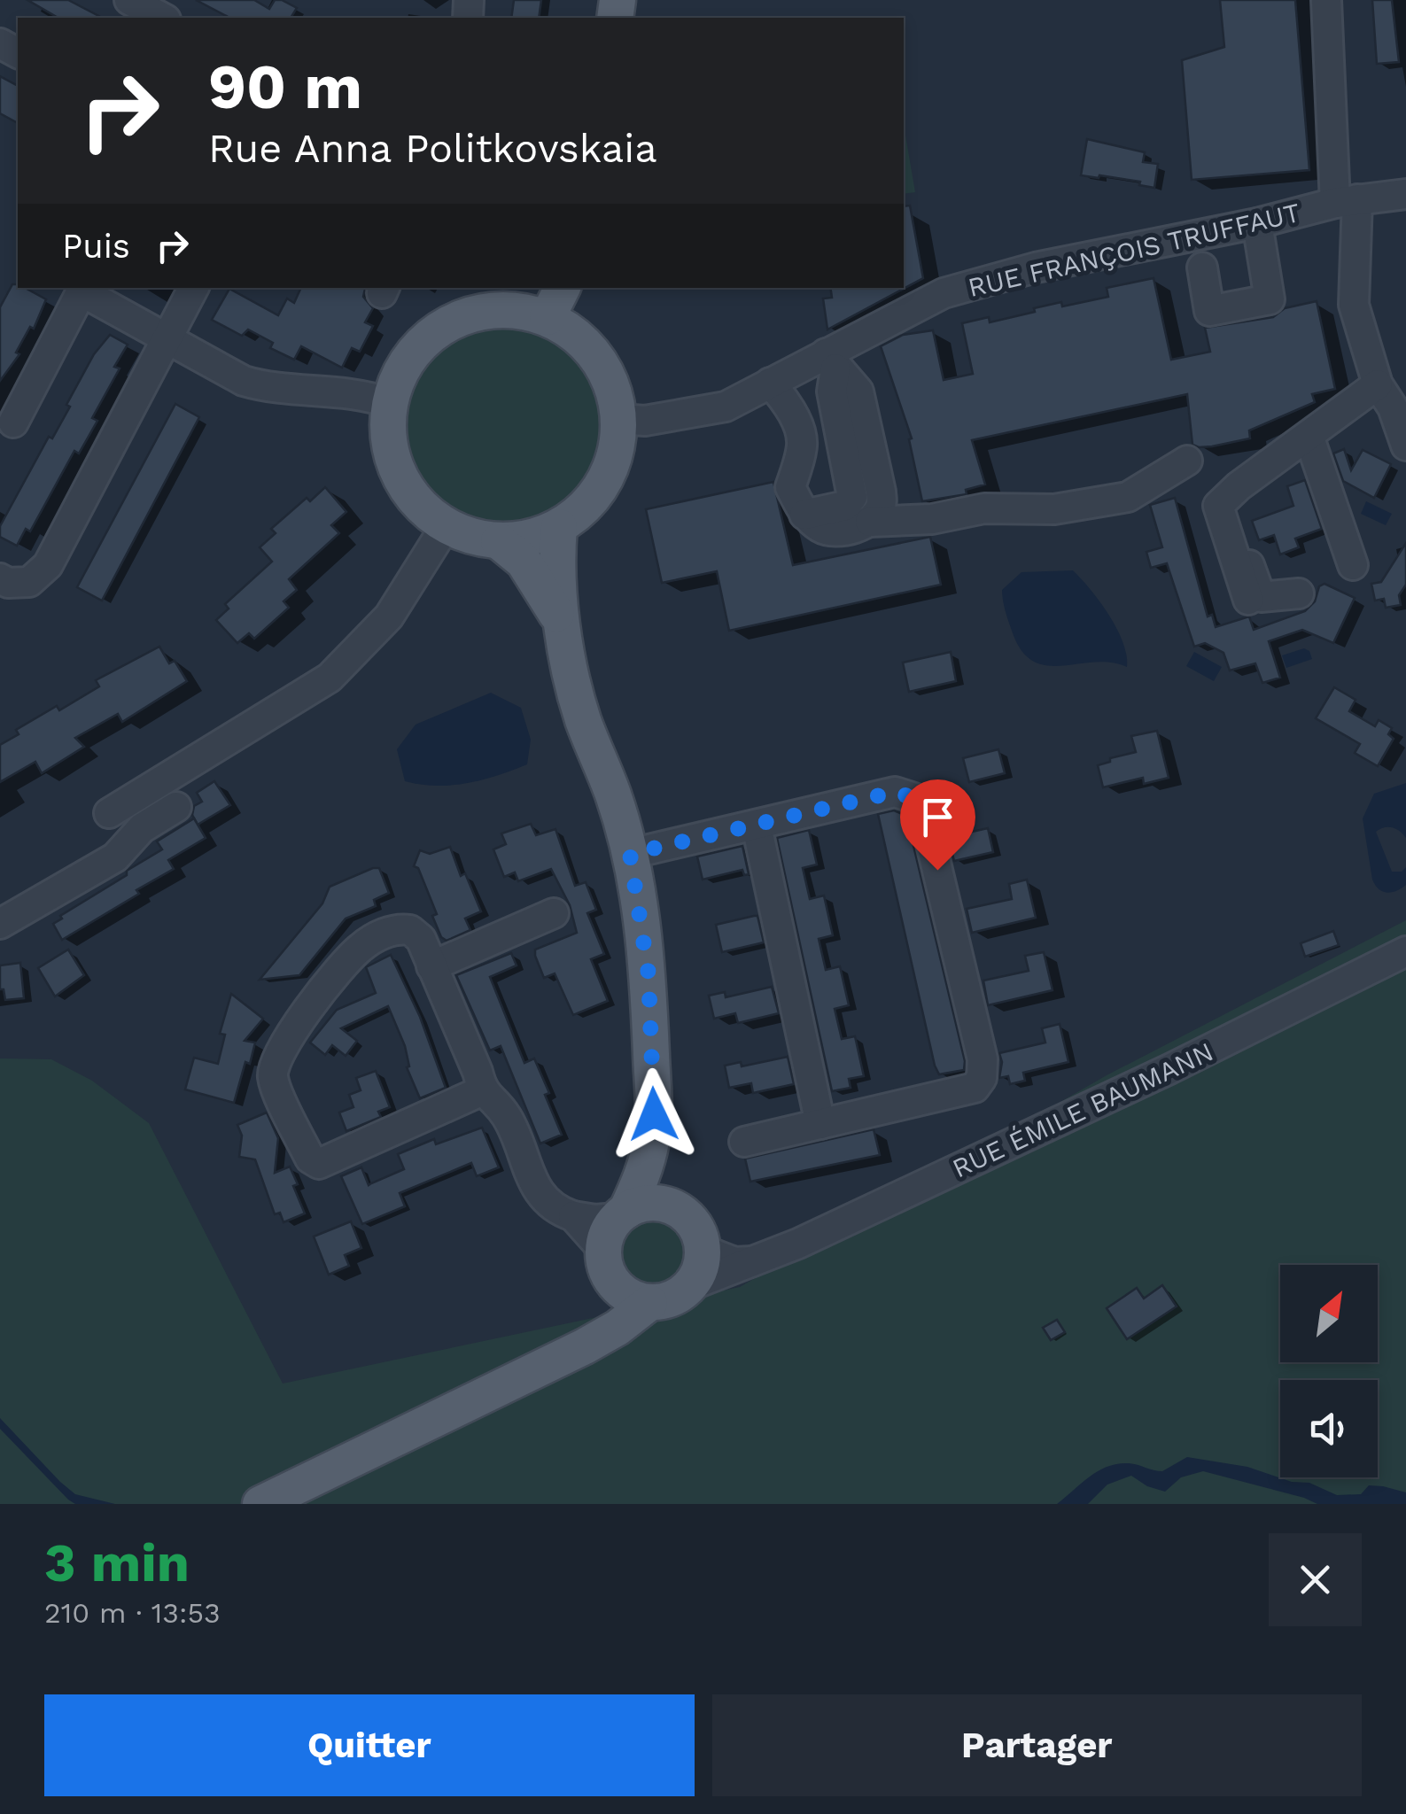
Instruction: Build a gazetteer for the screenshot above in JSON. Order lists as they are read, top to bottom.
{
  "streets": {
    "street": ["RUE FRANÇOIS TRUFFAUT", "RUE ÉMILE BAUMANN"]
  },
  "north": "top right",
  "page": {
    "turn": ["90 m", "Rue Anna Politkovskaia"],
    "then": "Puis",
    "heading": ["3 min", "210 m · 13:53"],
    "buttons": ["Quitter", "Partager"]
  }
}
